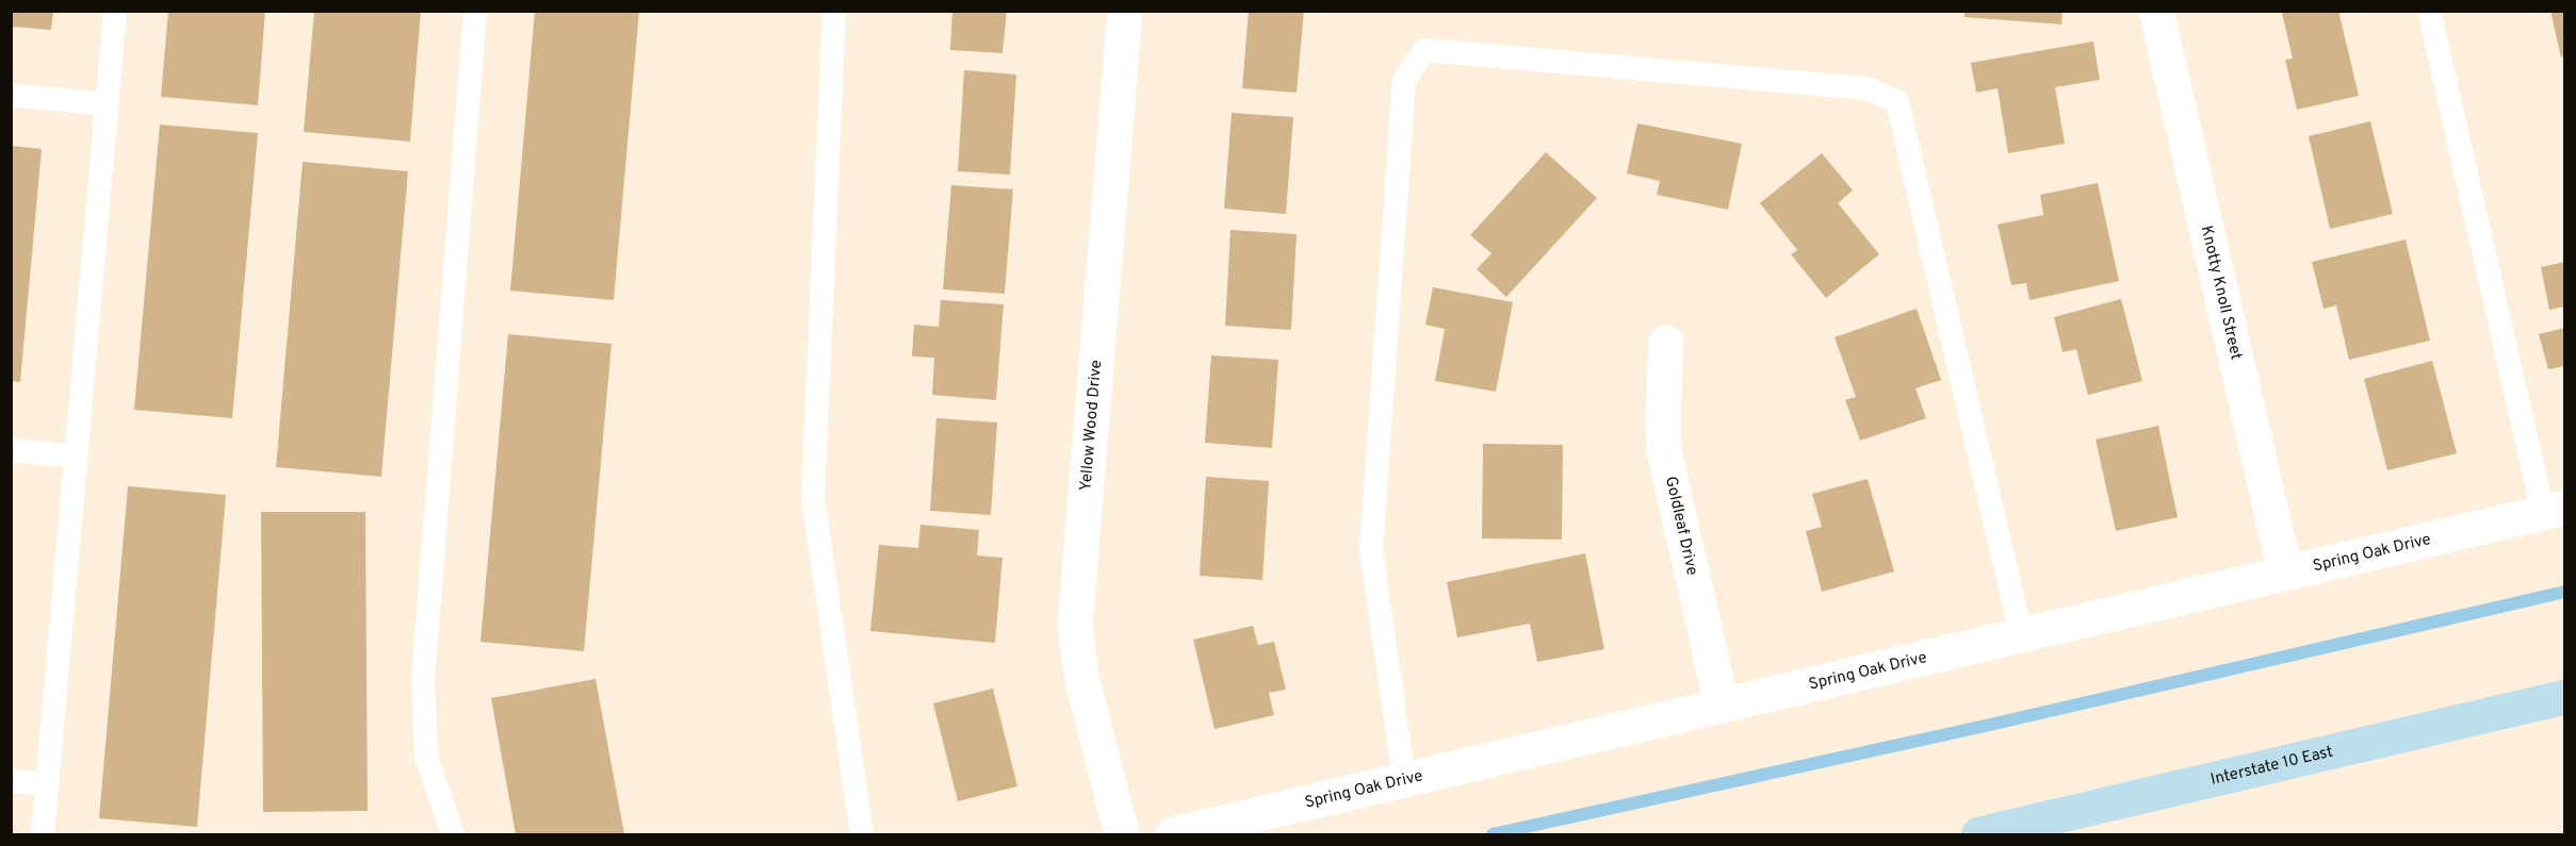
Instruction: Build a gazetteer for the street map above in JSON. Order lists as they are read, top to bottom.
{
  "streets": {
    "main road": ["Interstate 10 East"],
    "street": [
      "Knotty Knoll Street",
      "Yellow Wood Drive",
      "Goldleaf Drive",
      "Spring Oak Drive"
    ]
  },
  "crossings": [
    ["Knotty Knoll Street", "Spring Oak Drive"],
    ["Goldleaf Drive", "Spring Oak Drive"]
  ]
}
